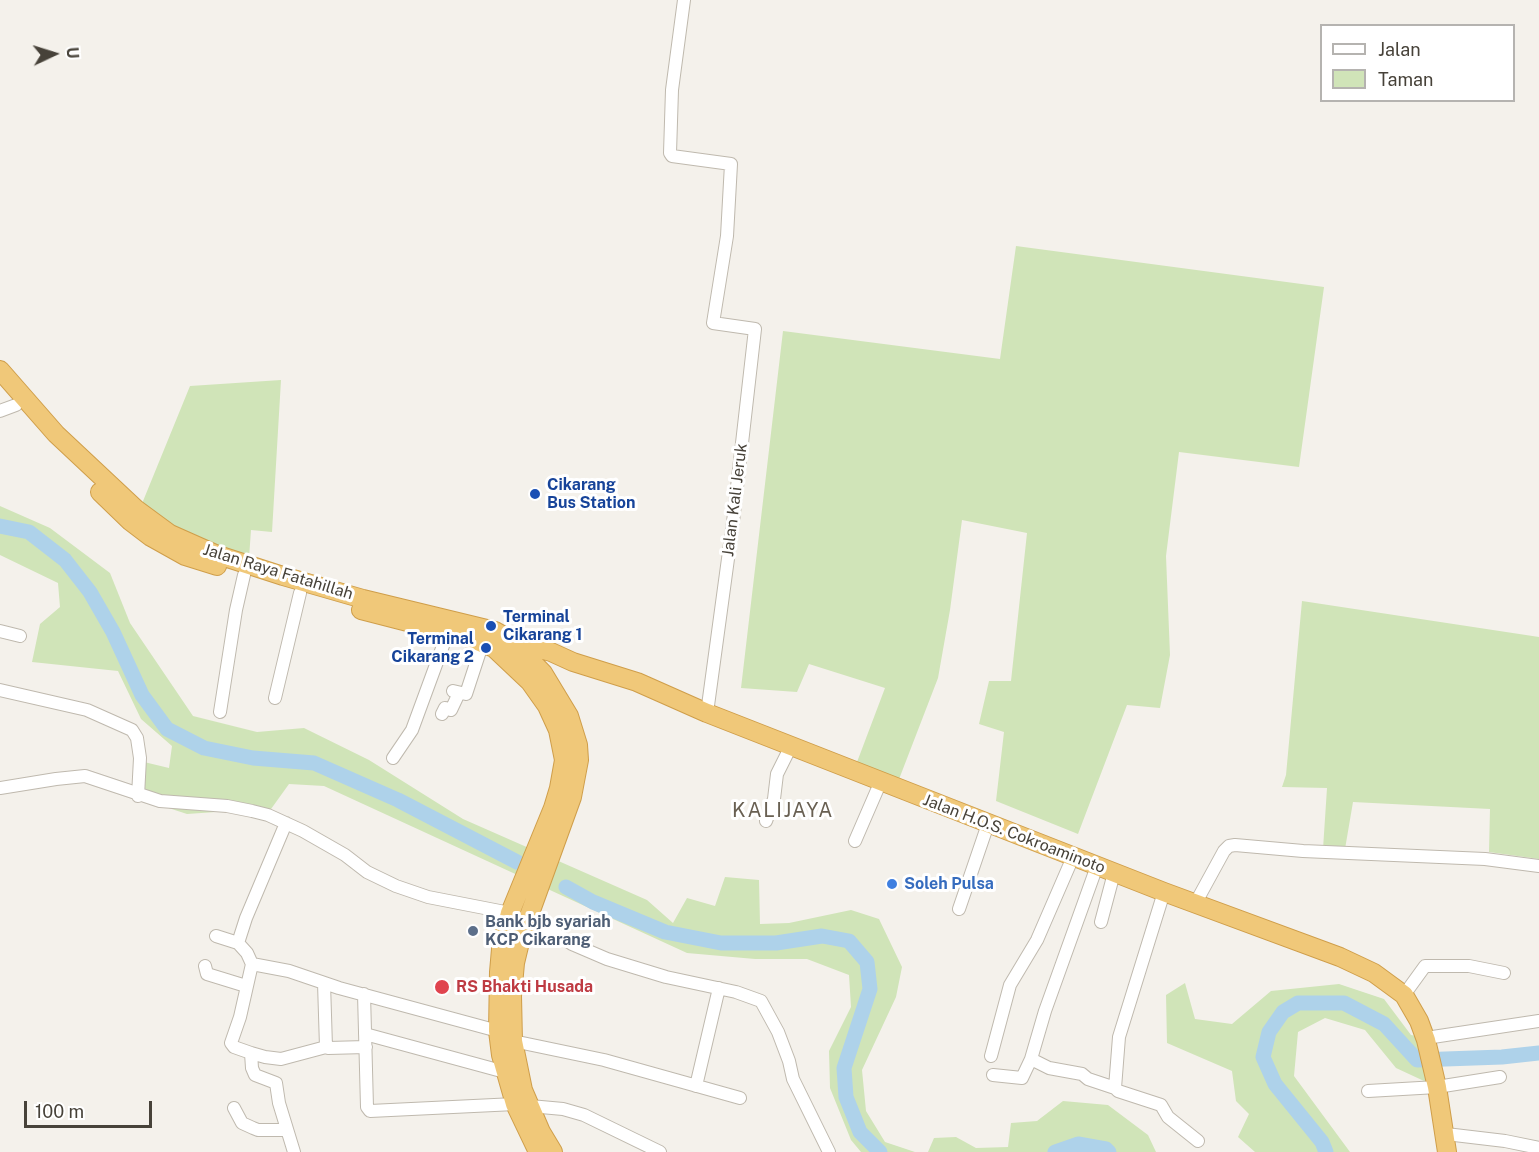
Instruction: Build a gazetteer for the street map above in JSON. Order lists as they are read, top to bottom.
{
  "streets": {
    "highway": ["Jalan Raya Fatahillah", "Jalan H.O.S. Cokroaminoto"],
    "street": ["Jalan Kali Jeruk"]
  },
  "crossings": [
    ["Jalan Kali Jeruk", "Jalan H.O.S. Cokroaminoto"],
    ["Jalan Raya Fatahillah", "Jalan H.O.S. Cokroaminoto"]
  ],
  "districts": ["KALIJAYA"],
  "places": [
    "Cikarang Bus Station",
    "Terminal Cikarang 1",
    "Terminal Cikarang 2",
    "Soleh Pulsa",
    "Bank bjb syariah KCP Cikarang",
    "RS Bhakti Husada"
  ],
  "legend": ["Jalan", "Taman"],
  "scale_bar": "100 m",
  "north": "right"
}
